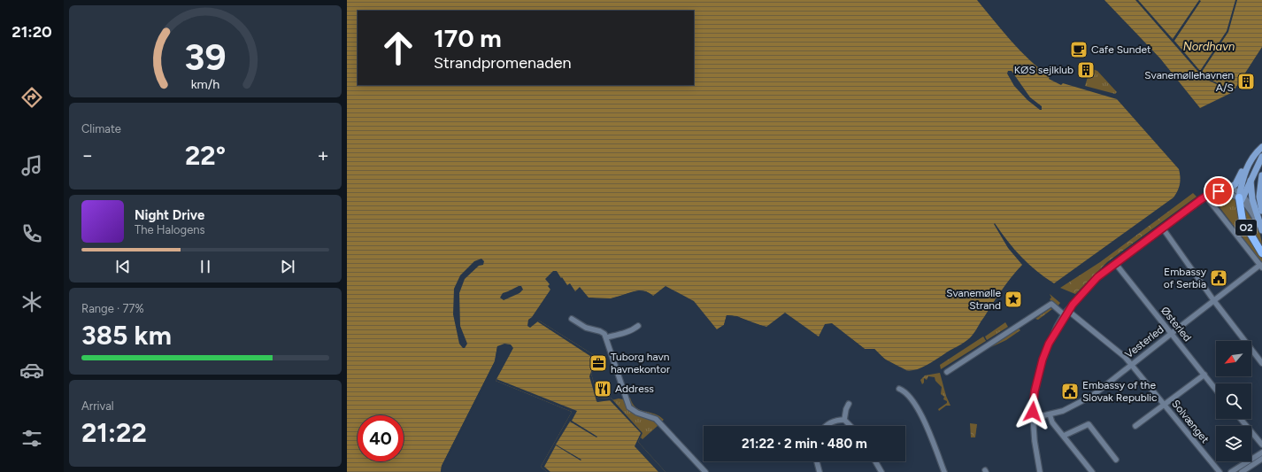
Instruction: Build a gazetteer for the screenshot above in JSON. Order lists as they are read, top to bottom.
{
  "streets": {
    "highway": ["O2"],
    "street": ["Østerled", "Vesterled", "Solvænget"]
  },
  "crossings": [
    ["Østerled", "Vesterled"],
    ["Vesterled", "Solvænget"]
  ],
  "water": ["Nordhavn"],
  "places": {
    "cafe": ["Cafe Sundet"],
    "building": ["KØS sejlklub", "Svanemøllehavnen A/S"],
    "public building": ["Embassy of Serbia", "Embassy of the Slovak Republic"],
    "place": ["Svanemølle Strand"],
    "office": ["Tuborg havn havnekontor"],
    "restaurant": ["Address"]
  },
  "north": "bottom left",
  "page": {
    "tabs": "21:20",
    "turn": ["170 m", "Strandpromenaden"],
    "tile": [
      "Climate",
      ["Range · 77%", "385 km"],
      ["Arrival", "21:22"]
    ],
    "heat": ["−", "22°", "+"],
    "song": ["Night Drive", "The Halogens"],
    "limit": "40",
    "trip": "21:22 · 2 min · 480 m",
    "gauge": ["39", "km/h"]
  }
}
